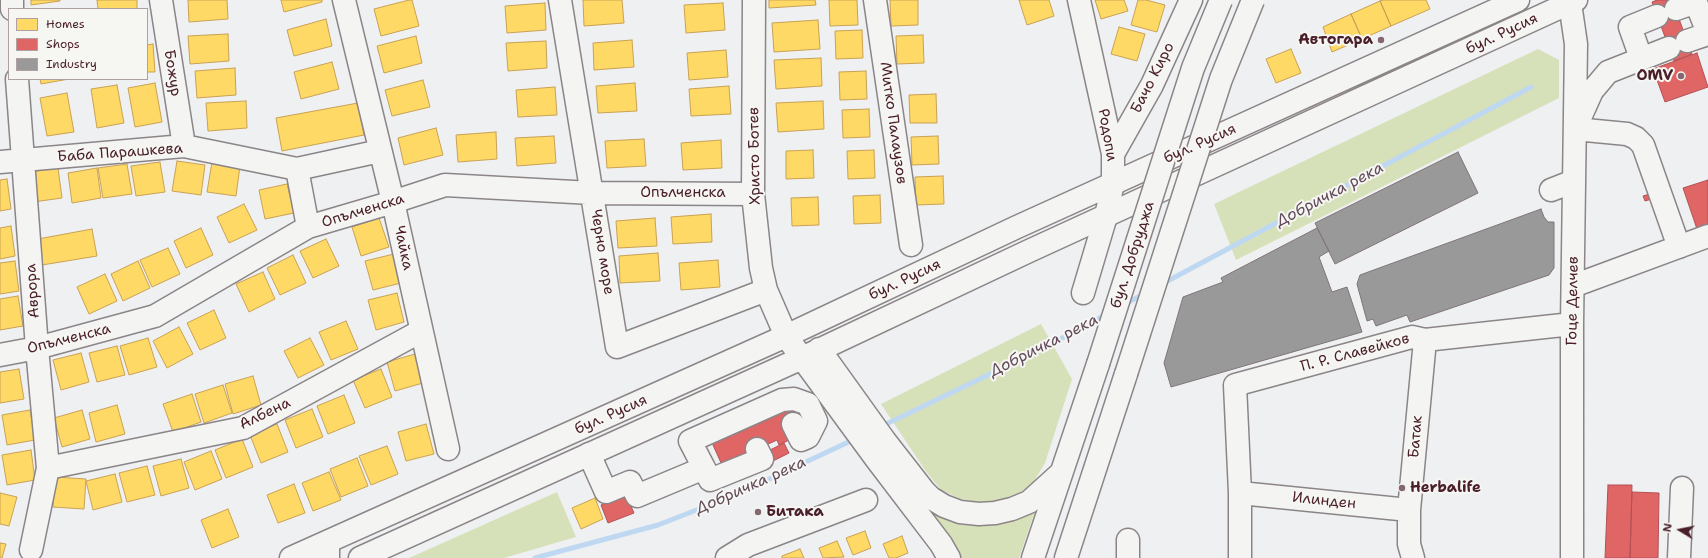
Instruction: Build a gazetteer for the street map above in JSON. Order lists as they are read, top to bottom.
{
  "streets": {
    "street": [
      "бул. Русия",
      "Божур",
      "Бачо Киро",
      "Митко Палаузов",
      "Родопи",
      "Баба Парашкева",
      "Христо Ботев",
      "Опълченска",
      "Чайка",
      "Черно море",
      "бул. Добруджа",
      "Аврора",
      "Гоце Делчев",
      "П. Р. Славейков",
      "Албена",
      "Батак",
      "Илинден"
    ]
  },
  "crossings": [
    ["бул. Русия", "Родопи"],
    ["бул. Русия", "Христо Ботев"],
    ["бул. Русия", "Гоце Делчев"],
    ["Божур", "Баба Парашкева"],
    ["Бачо Киро", "Родопи"],
    ["Баба Парашкева", "Чайка"],
    ["Баба Парашкева", "Аврора"],
    ["Христо Ботев", "Опълченска"],
    ["Христо Ботев", "Черно море"],
    ["Опълченска", "Чайка"],
    ["Опълченска", "Черно море"],
    ["Опълченска", "Аврора"],
    ["Чайка", "Албена"],
    ["Аврора", "Албена"],
    ["Гоце Делчев", "П. Р. Славейков"],
    ["П. Р. Славейков", "Батак"],
    ["П. Р. Славейков", "Илинден"],
    ["Батак", "Илинден"]
  ],
  "water": ["Добричка река"],
  "places": [
    "Aвтогара",
    "OMV",
    "Herbalife",
    "Битака"
  ],
  "legend": ["Homes", "Shops", "Industry"],
  "north": "left"
}
